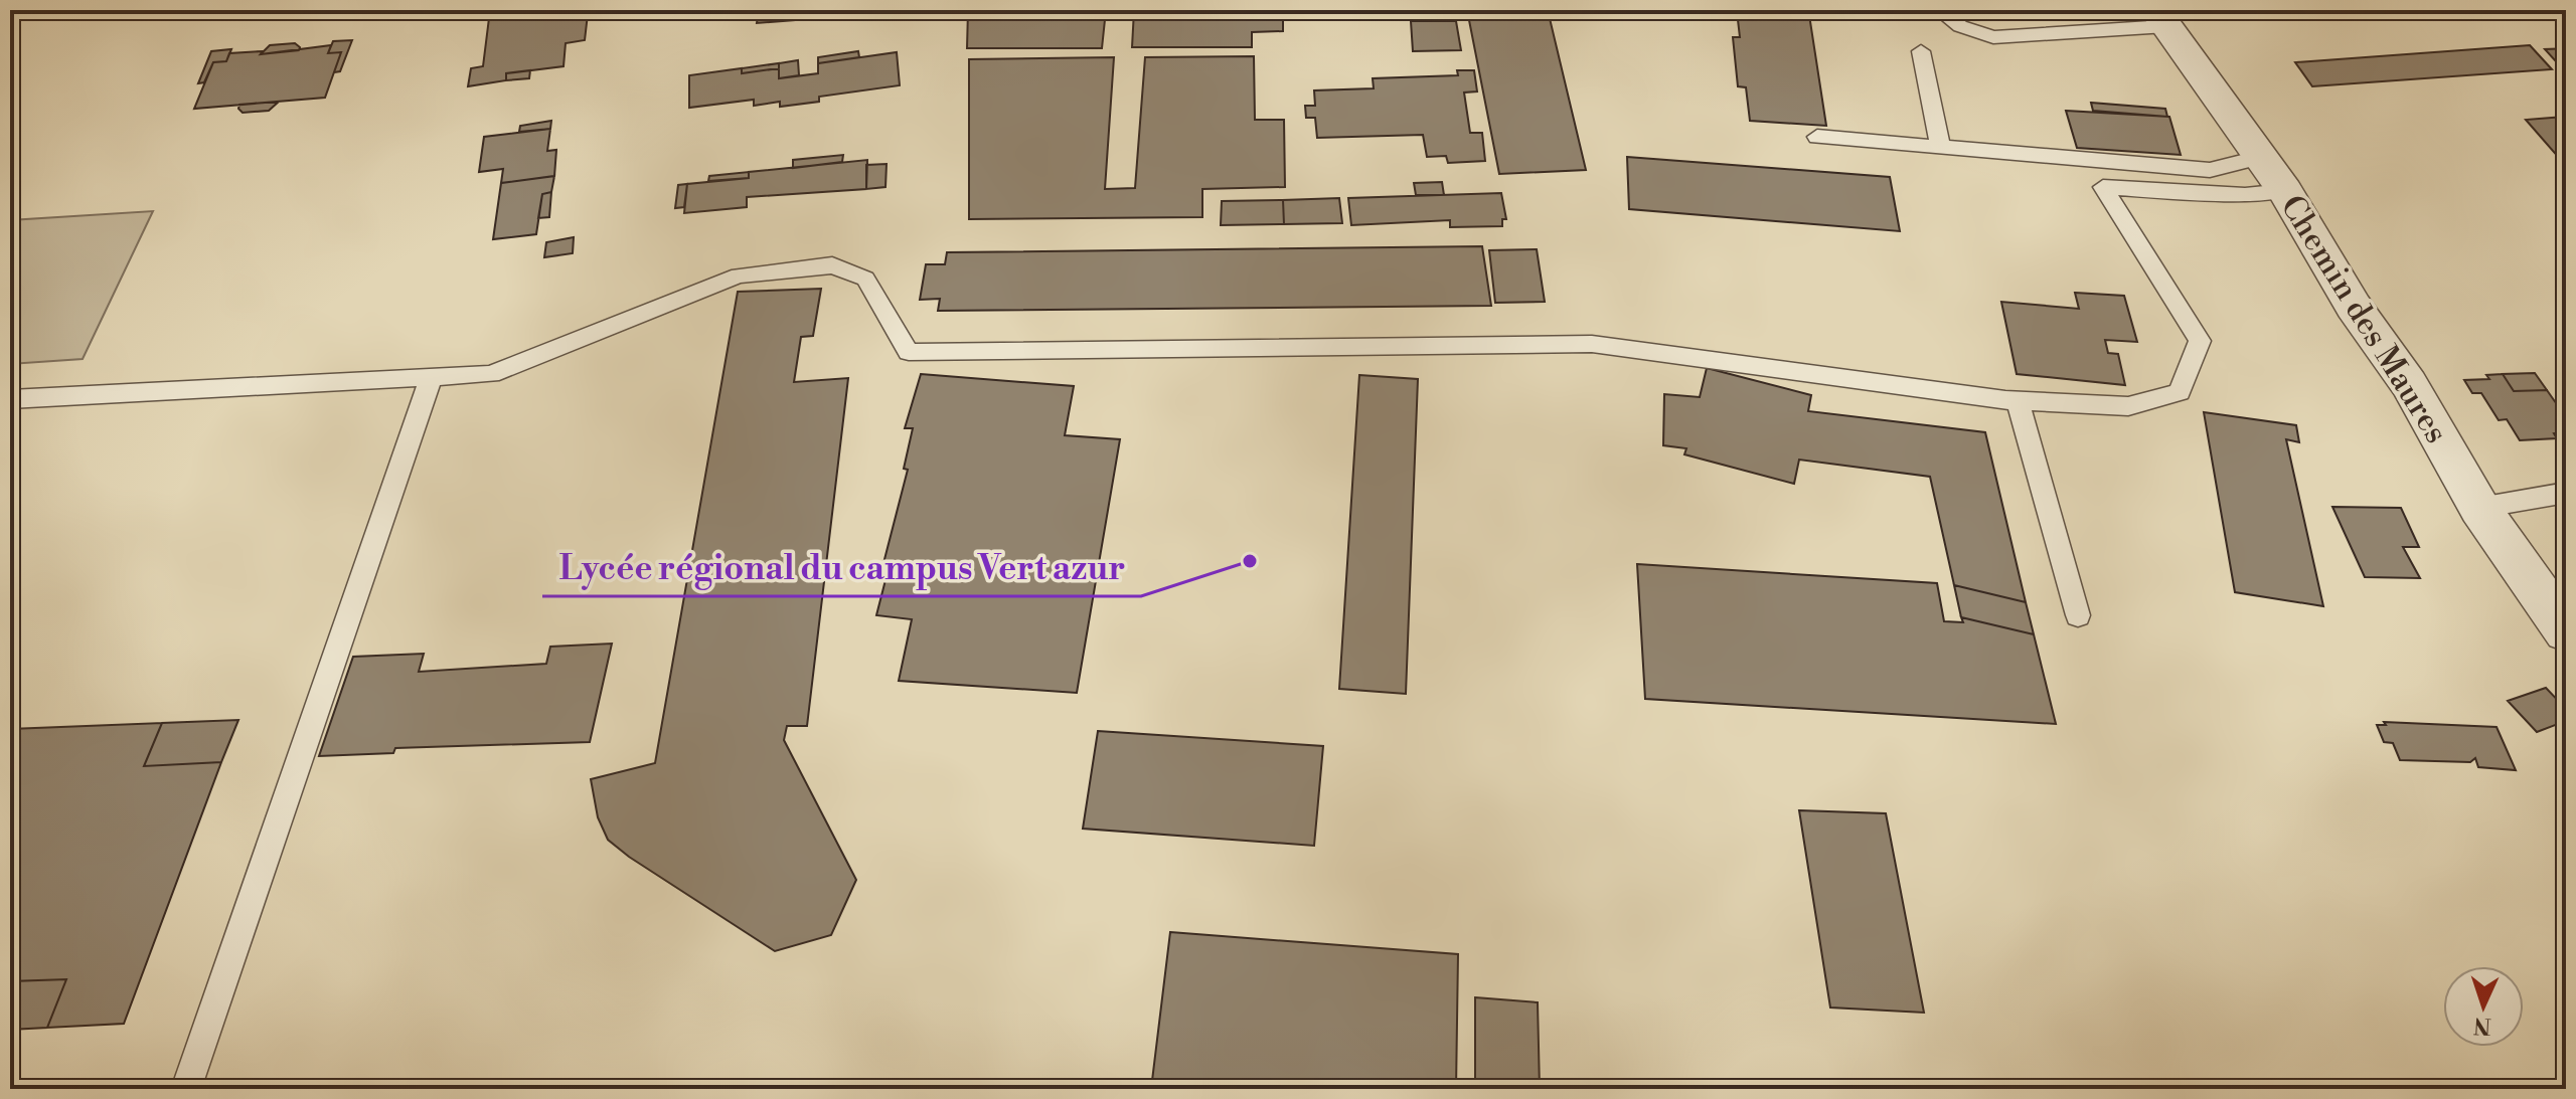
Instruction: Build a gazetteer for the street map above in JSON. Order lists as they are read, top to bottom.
{
  "streets": {
    "street": ["Chemin des Maures"]
  },
  "places": ["Lycée régional du campus Vert azur"],
  "north": "bottom"
}
